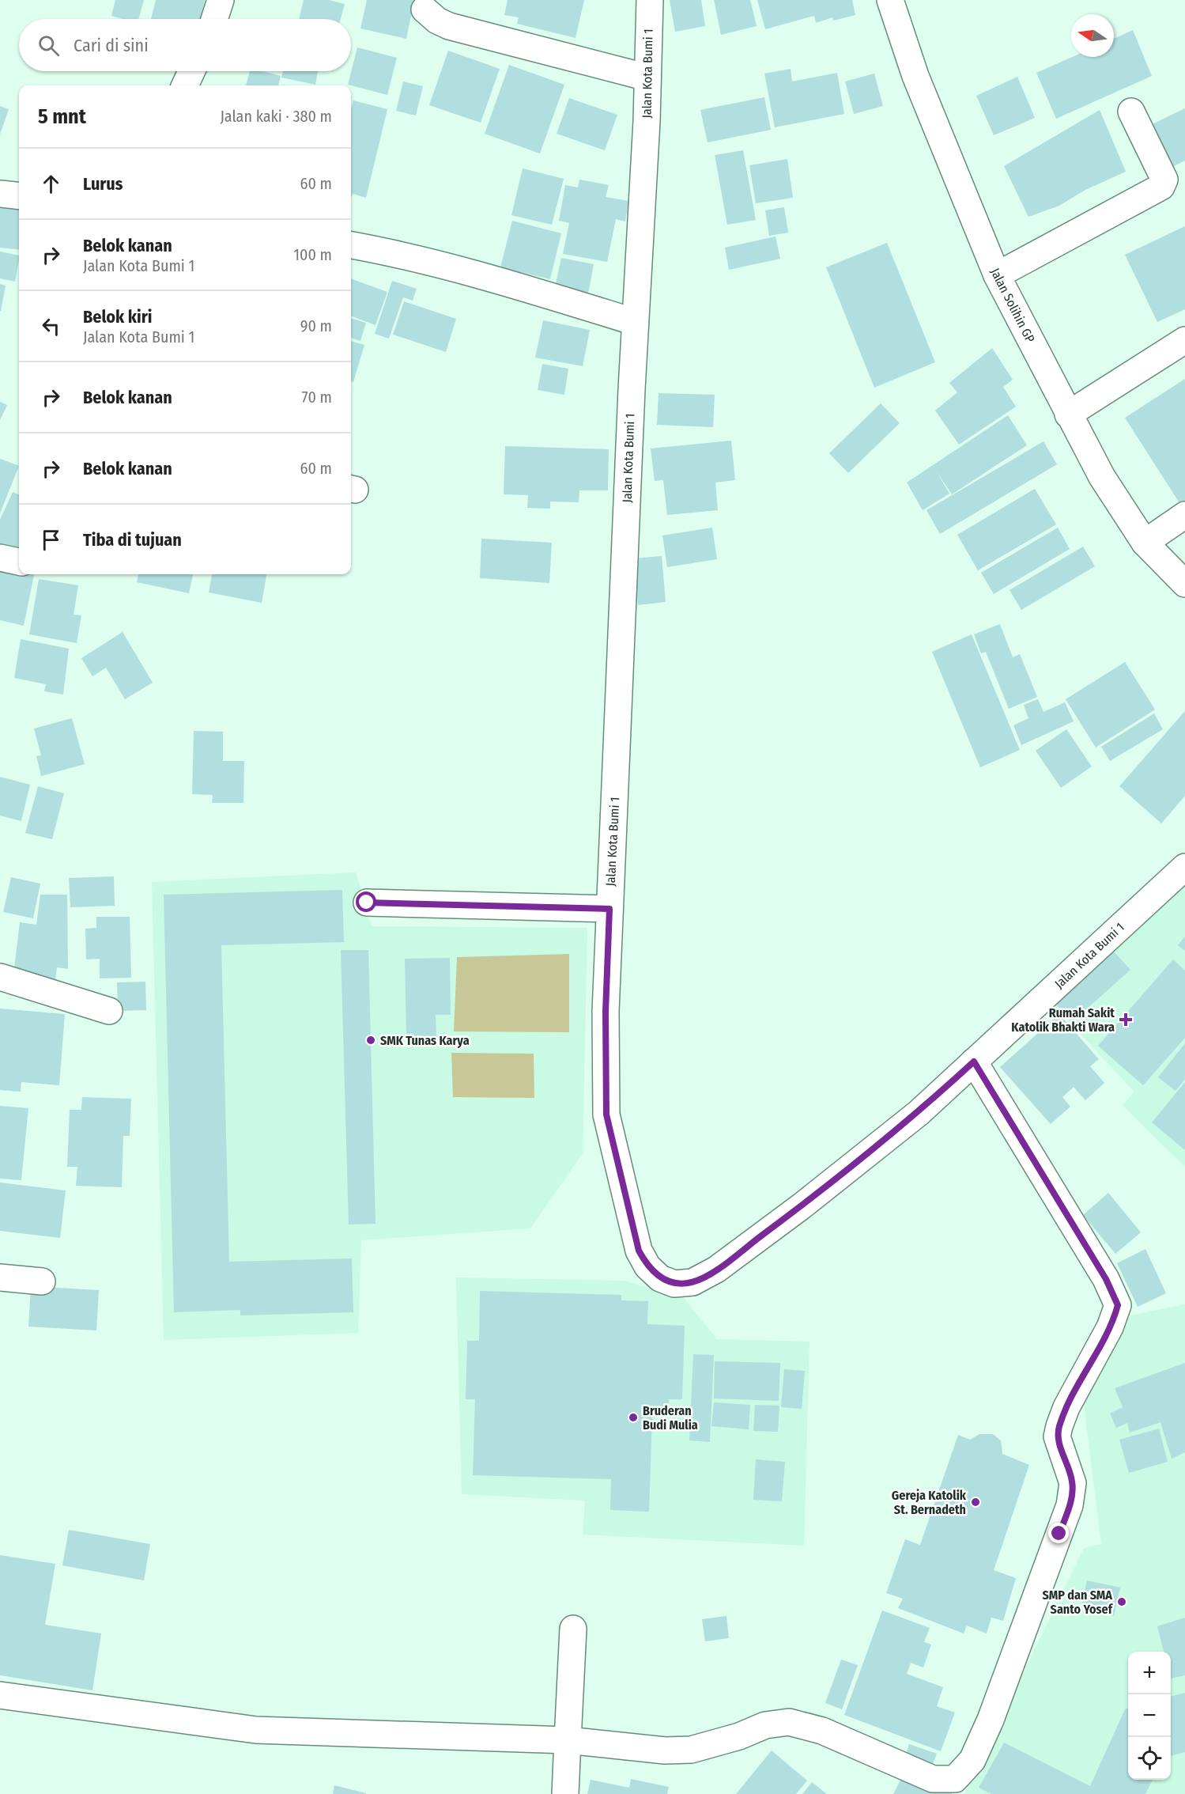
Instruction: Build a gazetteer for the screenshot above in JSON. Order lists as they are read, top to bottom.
{
  "streets": {
    "street": ["Jalan Kota Bumi 1", "Jalan Solihin GP"]
  },
  "places": {
    "health": ["Rumah Sakit Katolik Bhakti Wara"],
    "other": [
      "SMK Tunas Karya",
      "Bruderan Budi Mulia",
      "Gereja Katolik St. Bernadeth",
      "SMP dan SMA Santo Yosef"
    ]
  },
  "north": "left",
  "page": {
    "search": "Cari di sini",
    "heading": ["5 mnt", "Jalan kaki · 380 m"],
    "list": [
      ["Lurus", "60 m"],
      ["Belok kanan", "Jalan Kota Bumi 1", "100 m"],
      ["Belok kiri", "Jalan Kota Bumi 1", "90 m"],
      ["Belok kanan", "70 m"],
      ["Belok kanan", "60 m"],
      "Tiba di tujuan"
    ],
    "map_buttons": ["+", "−"]
  }
}
